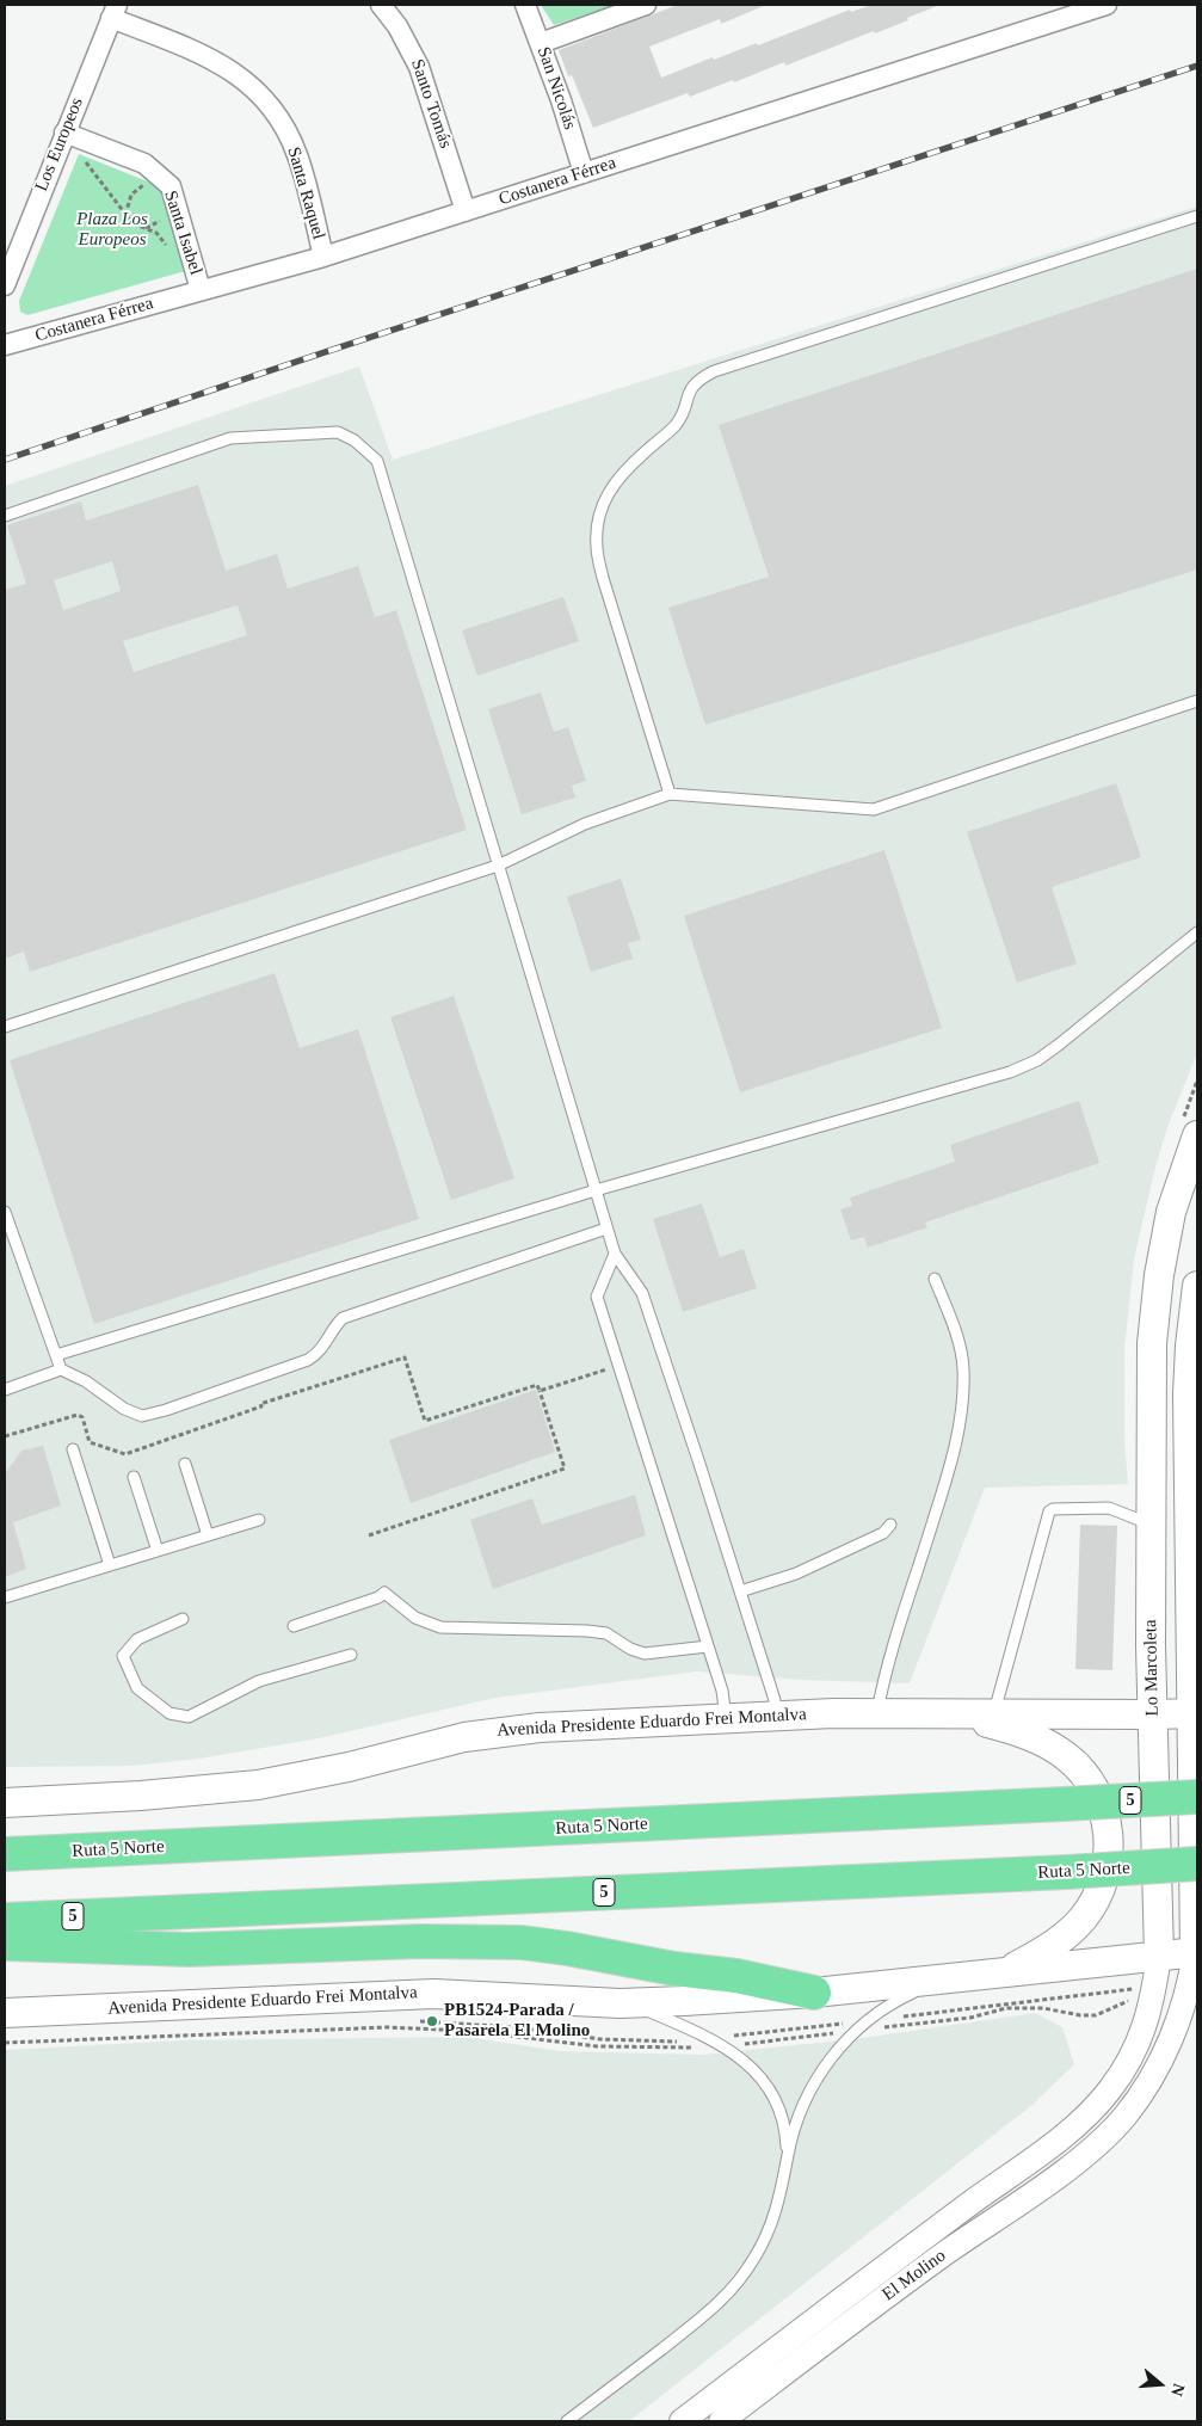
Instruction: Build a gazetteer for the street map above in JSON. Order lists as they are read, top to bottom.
{
  "streets": {
    "highway": ["5", "Ruta 5 Norte"],
    "main road": ["Lo Marcoleta", "Avenida Presidente Eduardo Frei Montalva"],
    "street": [
      "San Nicolás",
      "Santo Tomás",
      "Los Europeos",
      "Costanera Férrea",
      "Santa Raquel",
      "Santa Isabel",
      "El Molino"
    ]
  },
  "crossings": [
    ["San Nicolás", "Costanera Férrea"],
    ["Santo Tomás", "Costanera Férrea"],
    ["Los Europeos", "Santa Raquel"],
    ["Los Europeos", "Santa Isabel"],
    ["Costanera Férrea", "Santa Raquel"],
    ["Costanera Férrea", "Santa Isabel"],
    ["Lo Marcoleta", "Avenida Presidente Eduardo Frei Montalva"],
    ["Lo Marcoleta", "El Molino"],
    ["Avenida Presidente Eduardo Frei Montalva", "El Molino"]
  ],
  "parks": ["Plaza Los Europeos"],
  "places": ["PB1524-Parada / Pasarela El Molino"],
  "north": "right"
}
